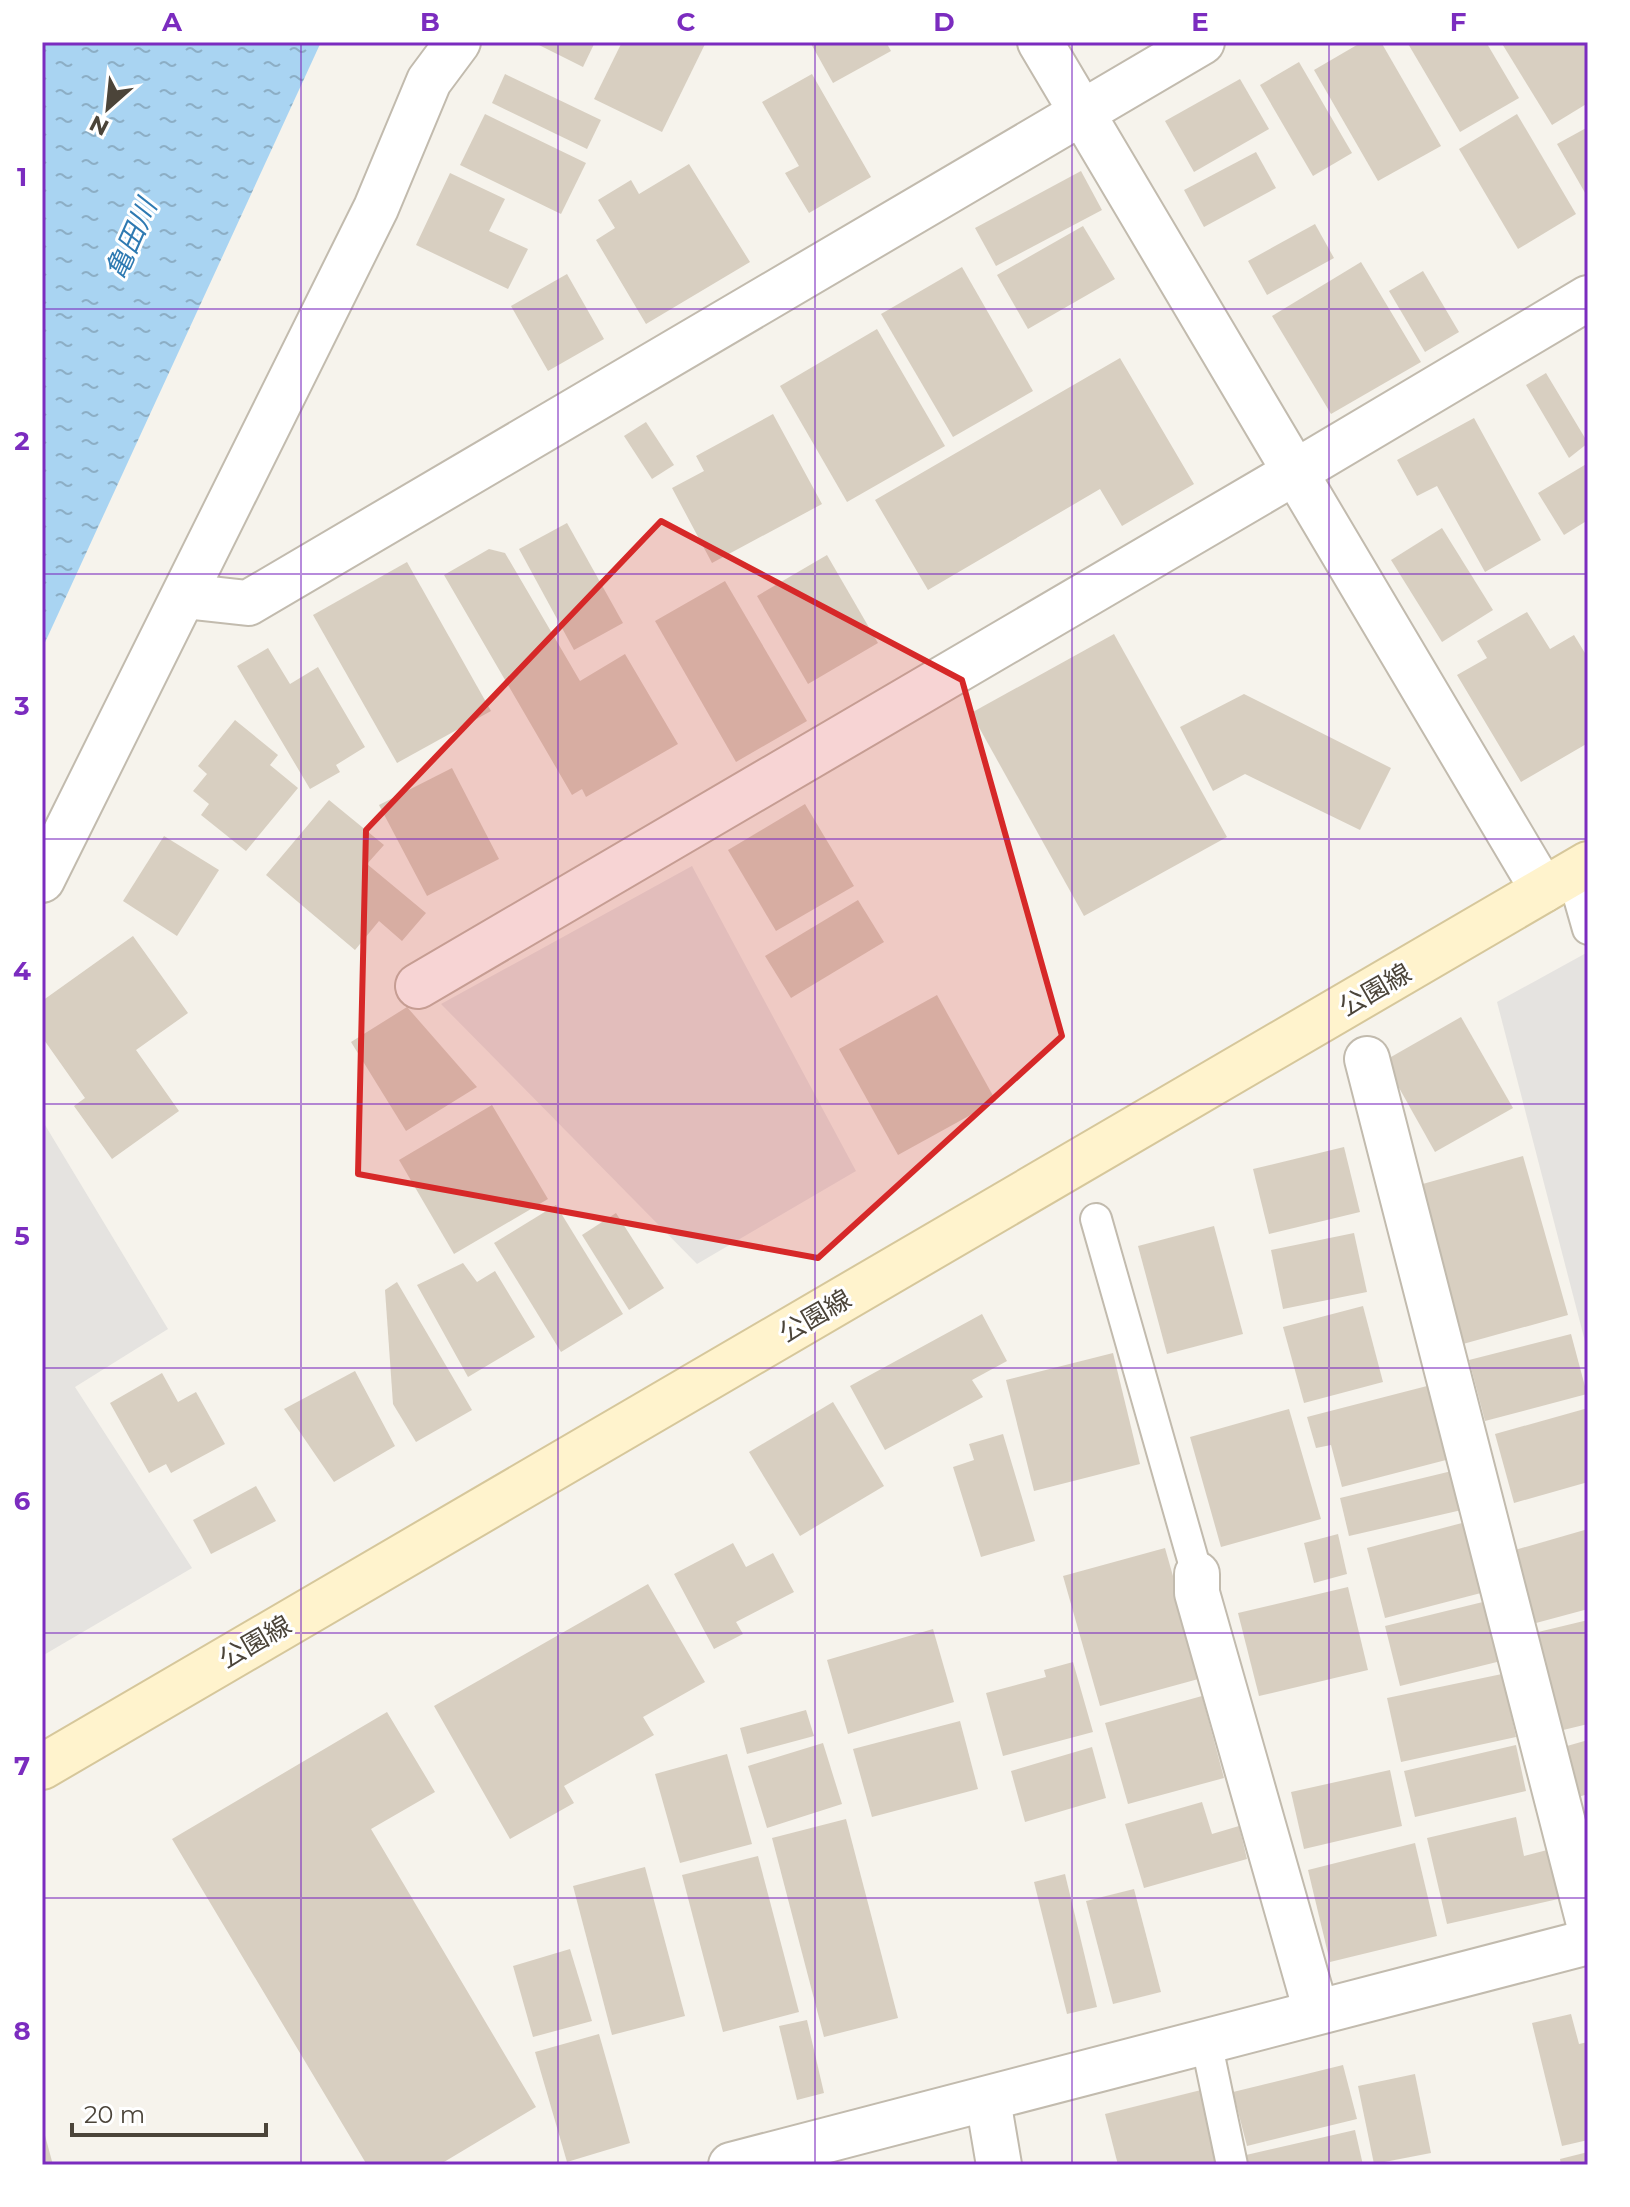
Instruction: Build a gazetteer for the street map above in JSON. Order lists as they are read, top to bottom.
{
  "streets": {
    "street": ["公園線"]
  },
  "water": ["亀田川"],
  "scale_bar": "20 m",
  "north": "bottom left",
  "grid": {
    "columns": [
      "A",
      "B",
      "C",
      "D",
      "E",
      "F"
    ],
    "rows": [
      "1",
      "2",
      "3",
      "4",
      "5",
      "6",
      "7",
      "8"
    ]
  }
}
